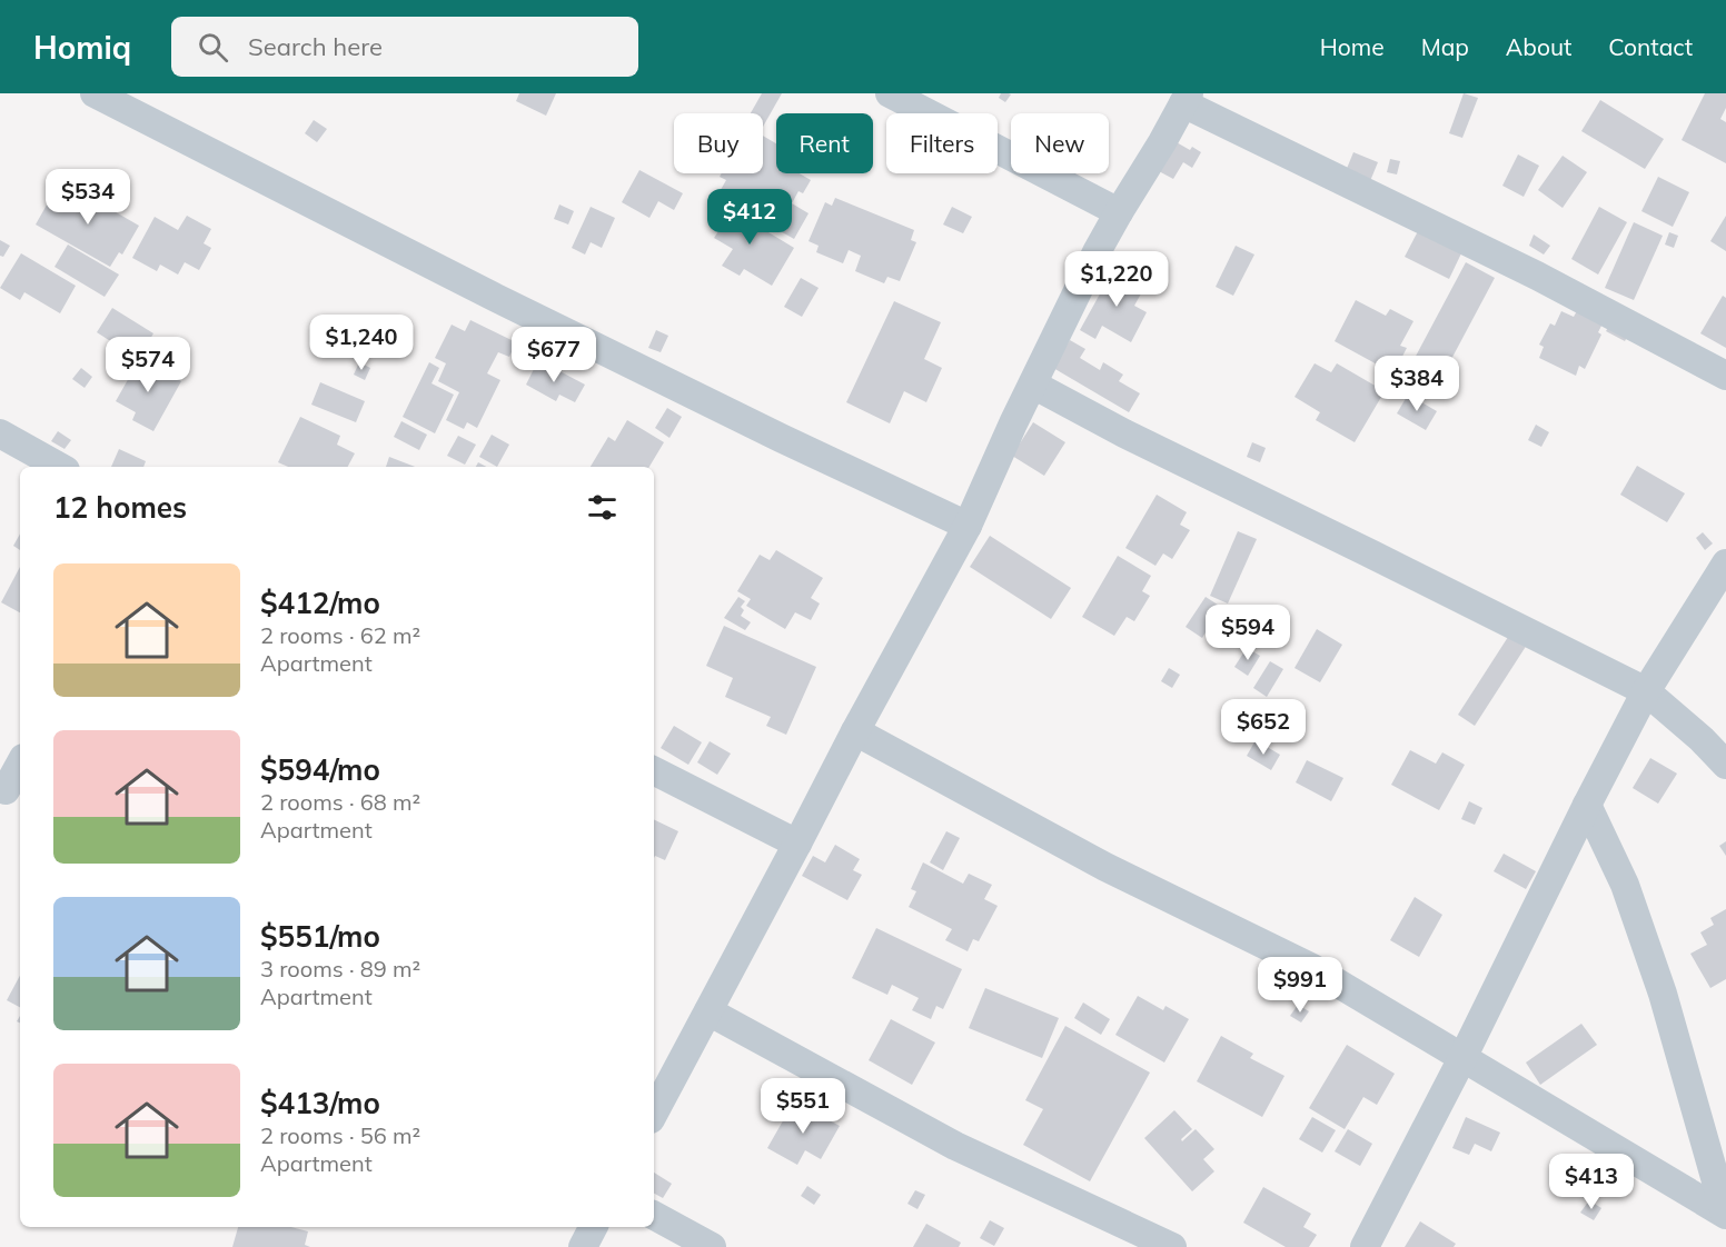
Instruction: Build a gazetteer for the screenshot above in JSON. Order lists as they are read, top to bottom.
{
  "page": {
    "header": "Homiq",
    "search": "Search here",
    "nav": [
      "Home",
      "Map",
      "About",
      "Contact"
    ],
    "chip": [
      "Buy",
      "Rent",
      "Filters",
      "New"
    ],
    "price": [
      "$534",
      "$412",
      "$1,220",
      "$1,240",
      "$677",
      "$574",
      "$384",
      "$594",
      "$652",
      "$991",
      "$551",
      "$413"
    ],
    "heading": "12 homes",
    "list": [
      {
        "name": "$412/mo",
        "note": "2 rooms · 62 m² · Apartment"
      },
      {
        "name": "$594/mo",
        "note": "2 rooms · 68 m² · Apartment"
      },
      {
        "name": "$551/mo",
        "note": "3 rooms · 89 m² · Apartment"
      },
      {
        "name": "$413/mo",
        "note": "2 rooms · 56 m² · Apartment"
      }
    ]
  }
}
